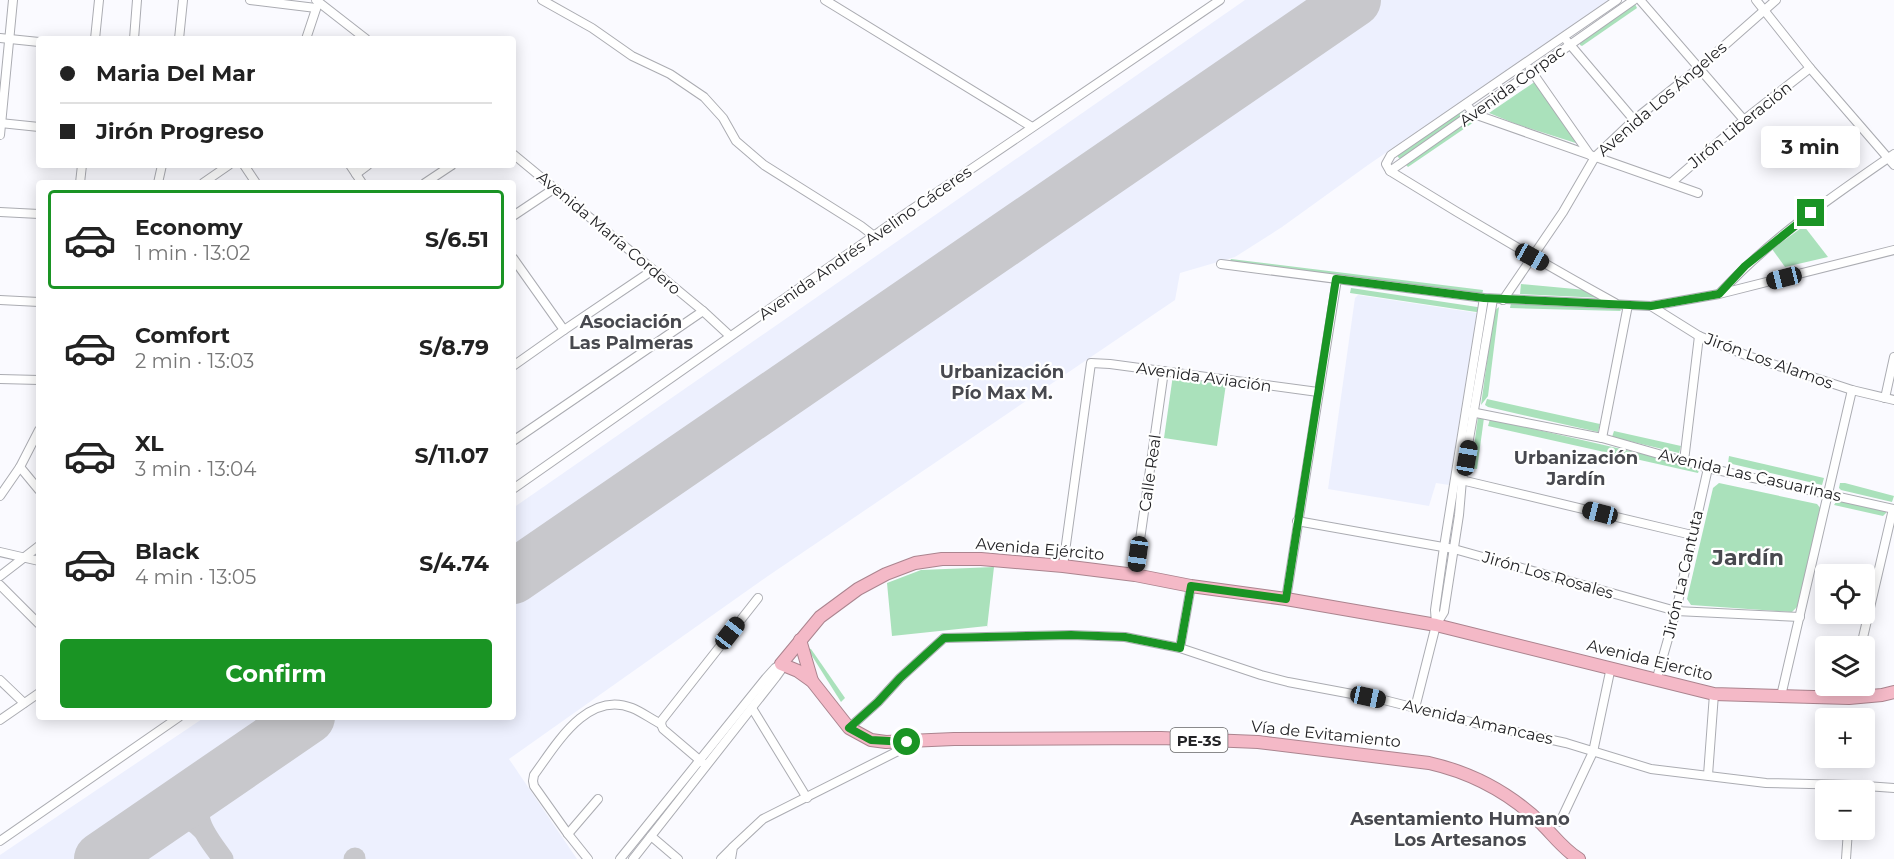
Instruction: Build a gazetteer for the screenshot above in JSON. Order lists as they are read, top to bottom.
{
  "streets": {
    "highway": [
      "Avenida Ejército",
      "Avenida Ejercito",
      "Vía de Evitamiento",
      "PE-3S"
    ],
    "street": [
      "Avenida Corpac",
      "Avenida Los Ángeles",
      "Jirón Liberación",
      "Avenida María Cordero",
      "Avenida Andrés Avelino Cáceres",
      "Jirón Los Alamos",
      "Avenida Aviación",
      "Calle Real",
      "Avenida Las Casuarinas",
      "Jirón La Cantuta",
      "Jirón Los Rosales",
      "Avenida Amancaes"
    ]
  },
  "crossings": [
    ["Avenida María Cordero", "Avenida Andrés Avelino Cáceres"],
    ["Avenida Aviación", "Calle Real"],
    ["Avenida Aviación", "Avenida Ejército"],
    ["Calle Real", "Avenida Ejército"],
    ["Avenida Las Casuarinas", "Jirón La Cantuta"],
    ["Avenida Ejército", "Avenida Ejercito"],
    ["Avenida Ejército", "Vía de Evitamiento"],
    ["Jirón La Cantuta", "Jirón Los Rosales"],
    ["Jirón La Cantuta", "Avenida Ejercito"],
    ["Avenida Amancaes", "Vía de Evitamiento"]
  ],
  "districts": [
    "Asociación Las Palmeras",
    "Urbanización Pío Max M.",
    "Urbanización Jardín",
    "Jardín",
    "Asentamiento Humano Los Artesanos"
  ],
  "page": {
    "banner": ["Maria Del Mar", "Jirón Progreso"],
    "bubble": "3 min",
    "list": [
      {
        "name": "Economy",
        "note": "1 min · 13:02",
        "value": "S/6.51"
      },
      {
        "name": "Comfort",
        "note": "2 min · 13:03",
        "value": "S/8.79"
      },
      {
        "name": "XL",
        "note": "3 min · 13:04",
        "value": "S/11.07"
      },
      {
        "name": "Black",
        "note": "4 min · 13:05",
        "value": "S/4.74"
      }
    ],
    "map_buttons": ["+", "−"],
    "buttons": "Confirm"
  }
}
